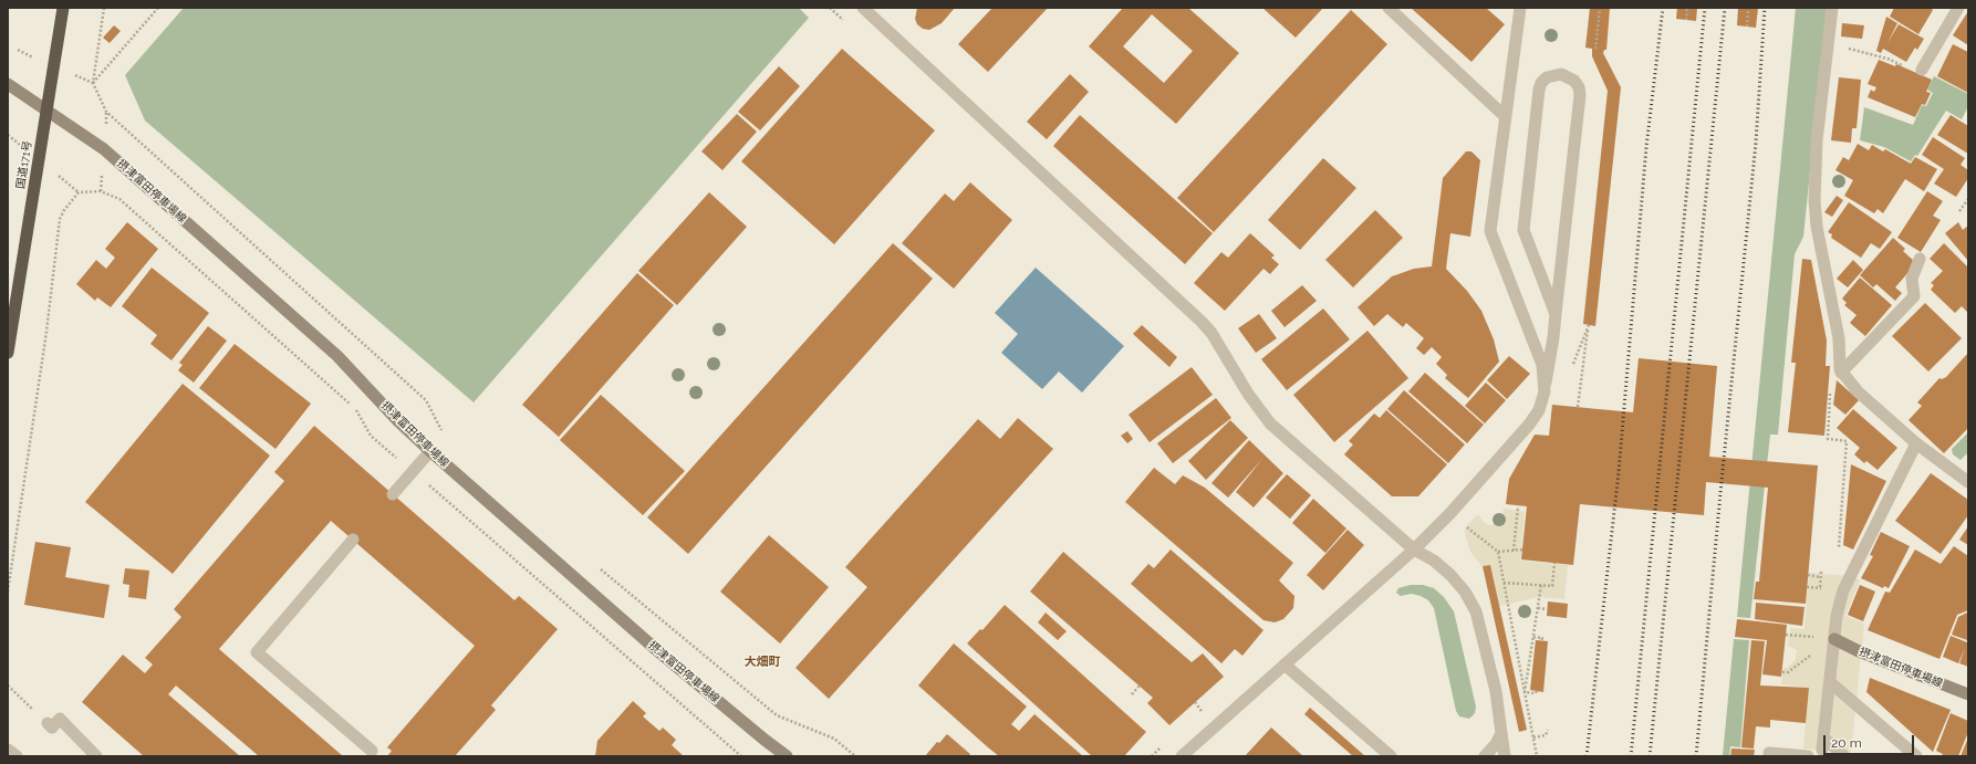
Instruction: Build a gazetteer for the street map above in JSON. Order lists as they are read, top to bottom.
{
  "streets": {
    "highway": ["国道171号"],
    "main road": ["摂津富田停車場線"]
  },
  "crossings": [
    ["国道171号", "摂津富田停車場線"]
  ],
  "districts": ["大畑町"],
  "scale_bar": "20 m"
}
